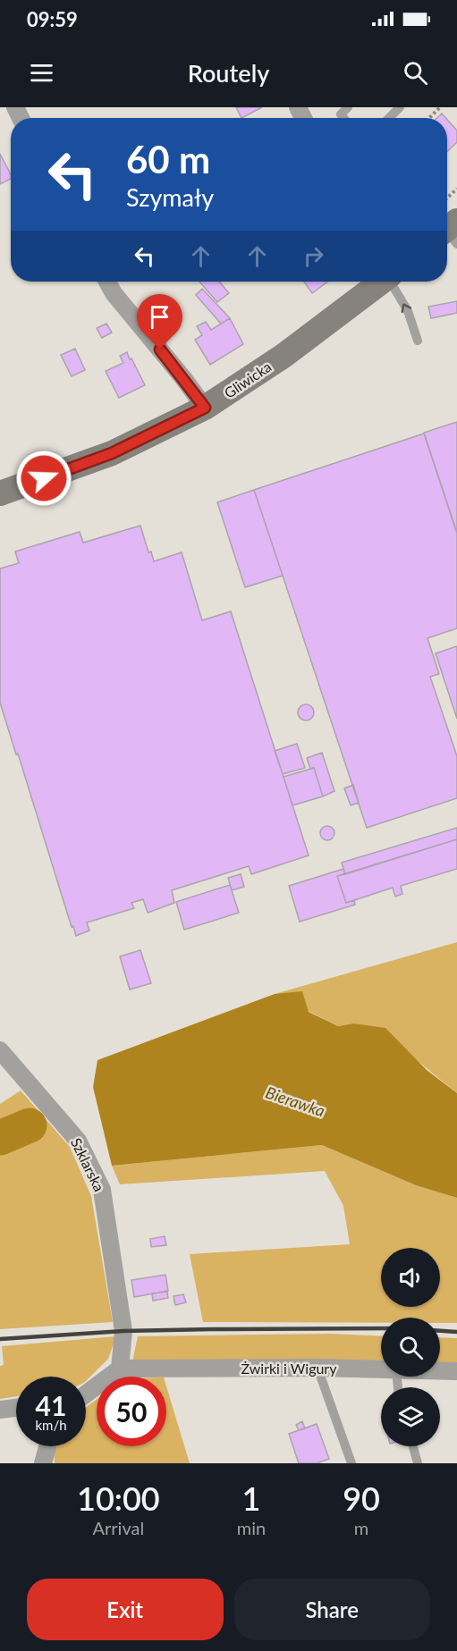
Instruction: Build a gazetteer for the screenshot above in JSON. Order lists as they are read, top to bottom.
{
  "streets": {
    "main road": ["Gliwicka"],
    "street": ["Szklarska", "Żwirki i Wigury"]
  },
  "crossings": [
    ["Szklarska", "Żwirki i Wigury"]
  ],
  "water": ["Bierawka"],
  "page": {
    "status": "09:59",
    "header": "Routely",
    "turn": ["60 m", "Szymały"],
    "speed": "41 km/h",
    "limit": "50",
    "eta": [
      "10:00",
      "Arrival",
      "1",
      "min",
      "90",
      "m"
    ],
    "buttons": ["Exit", "Share"]
  }
}
